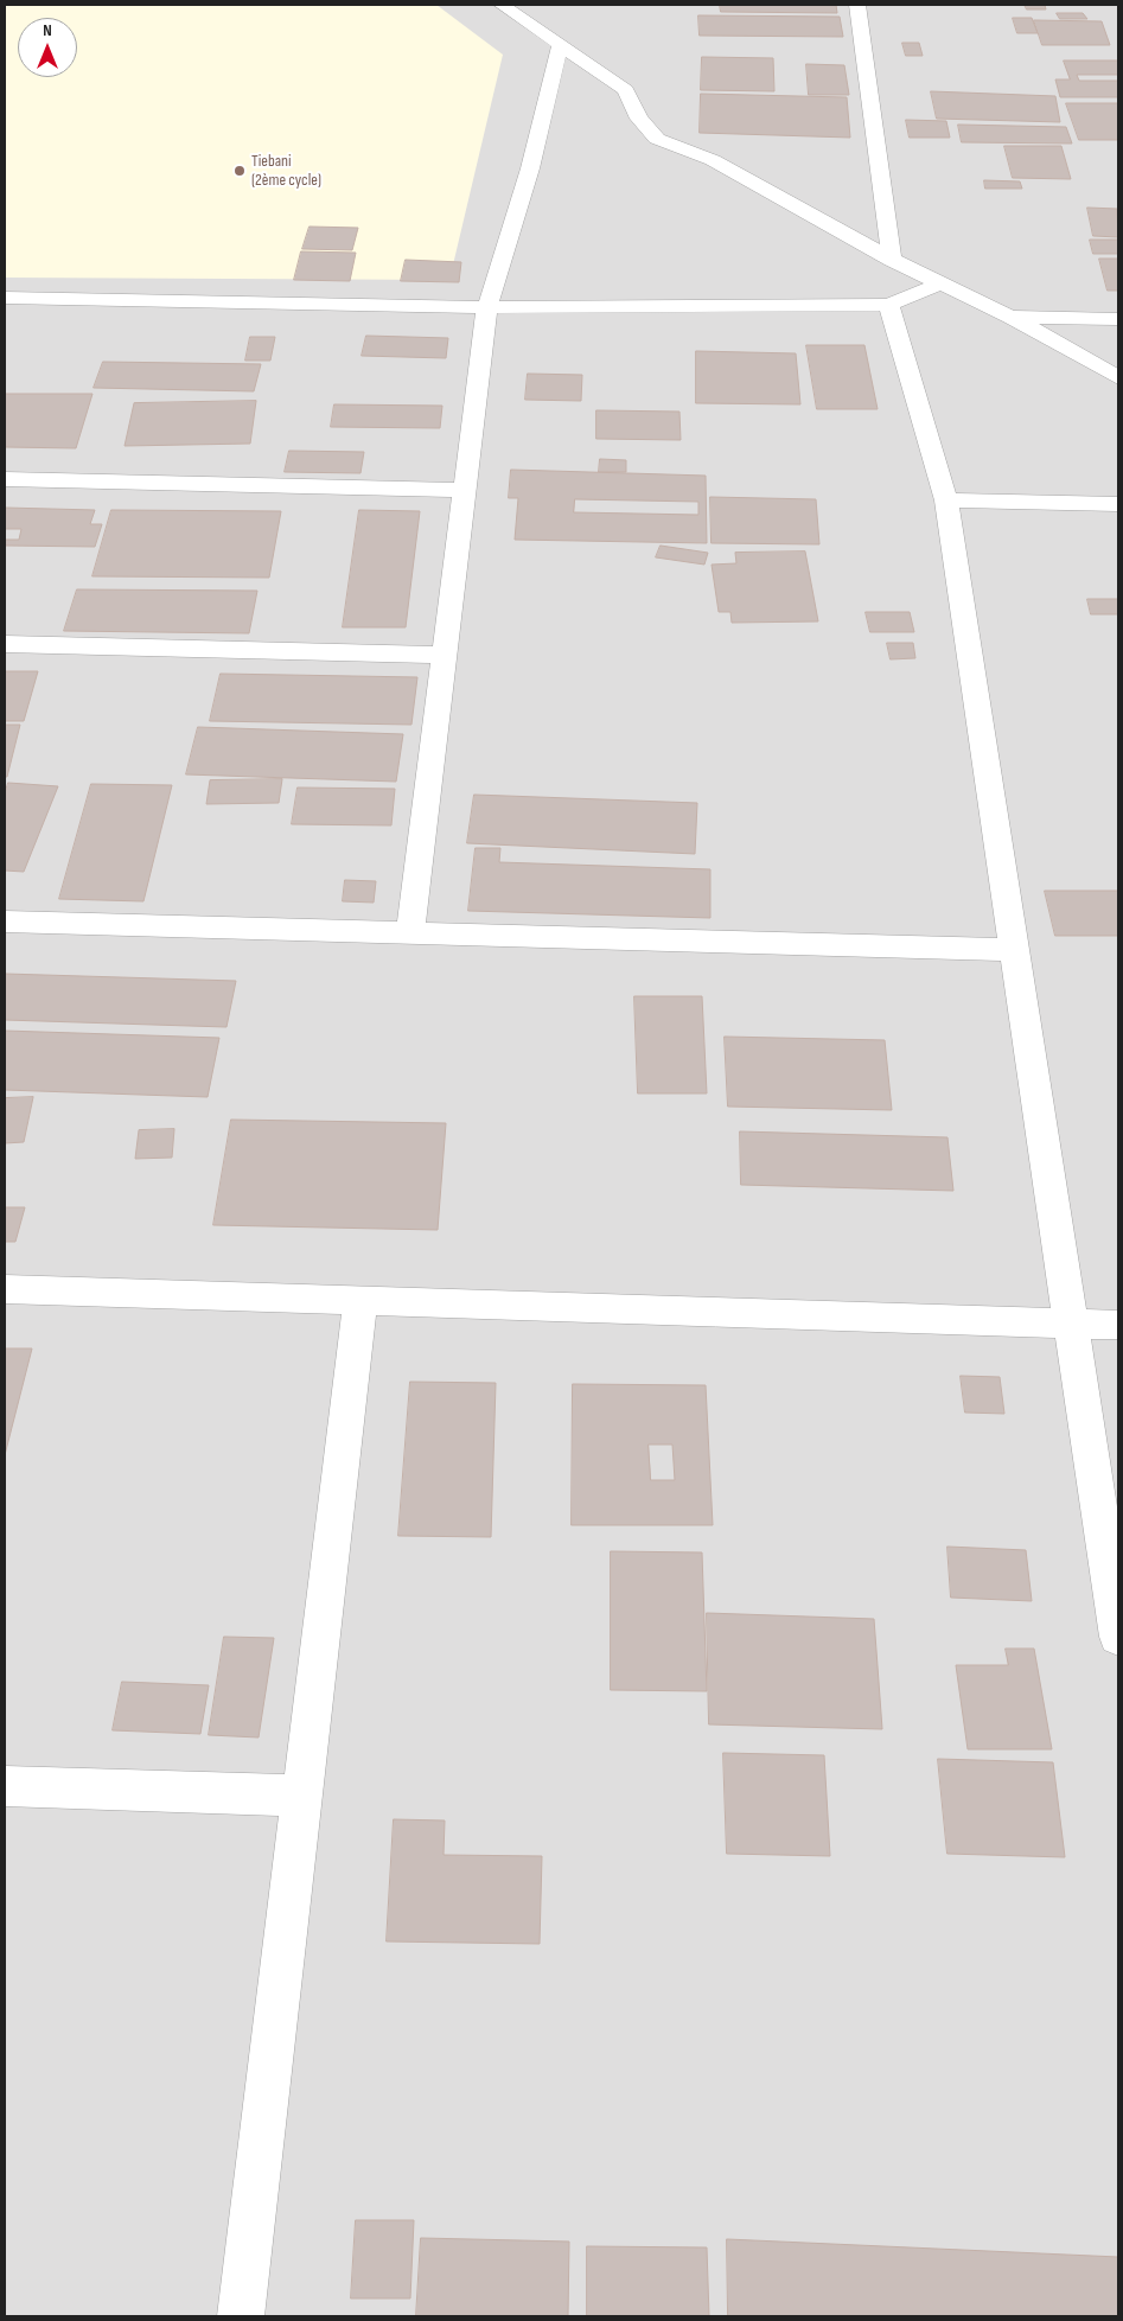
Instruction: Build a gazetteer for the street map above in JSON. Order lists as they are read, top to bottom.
{
  "places": ["Tiebani (2ème cycle)"],
  "north": "top"
}
